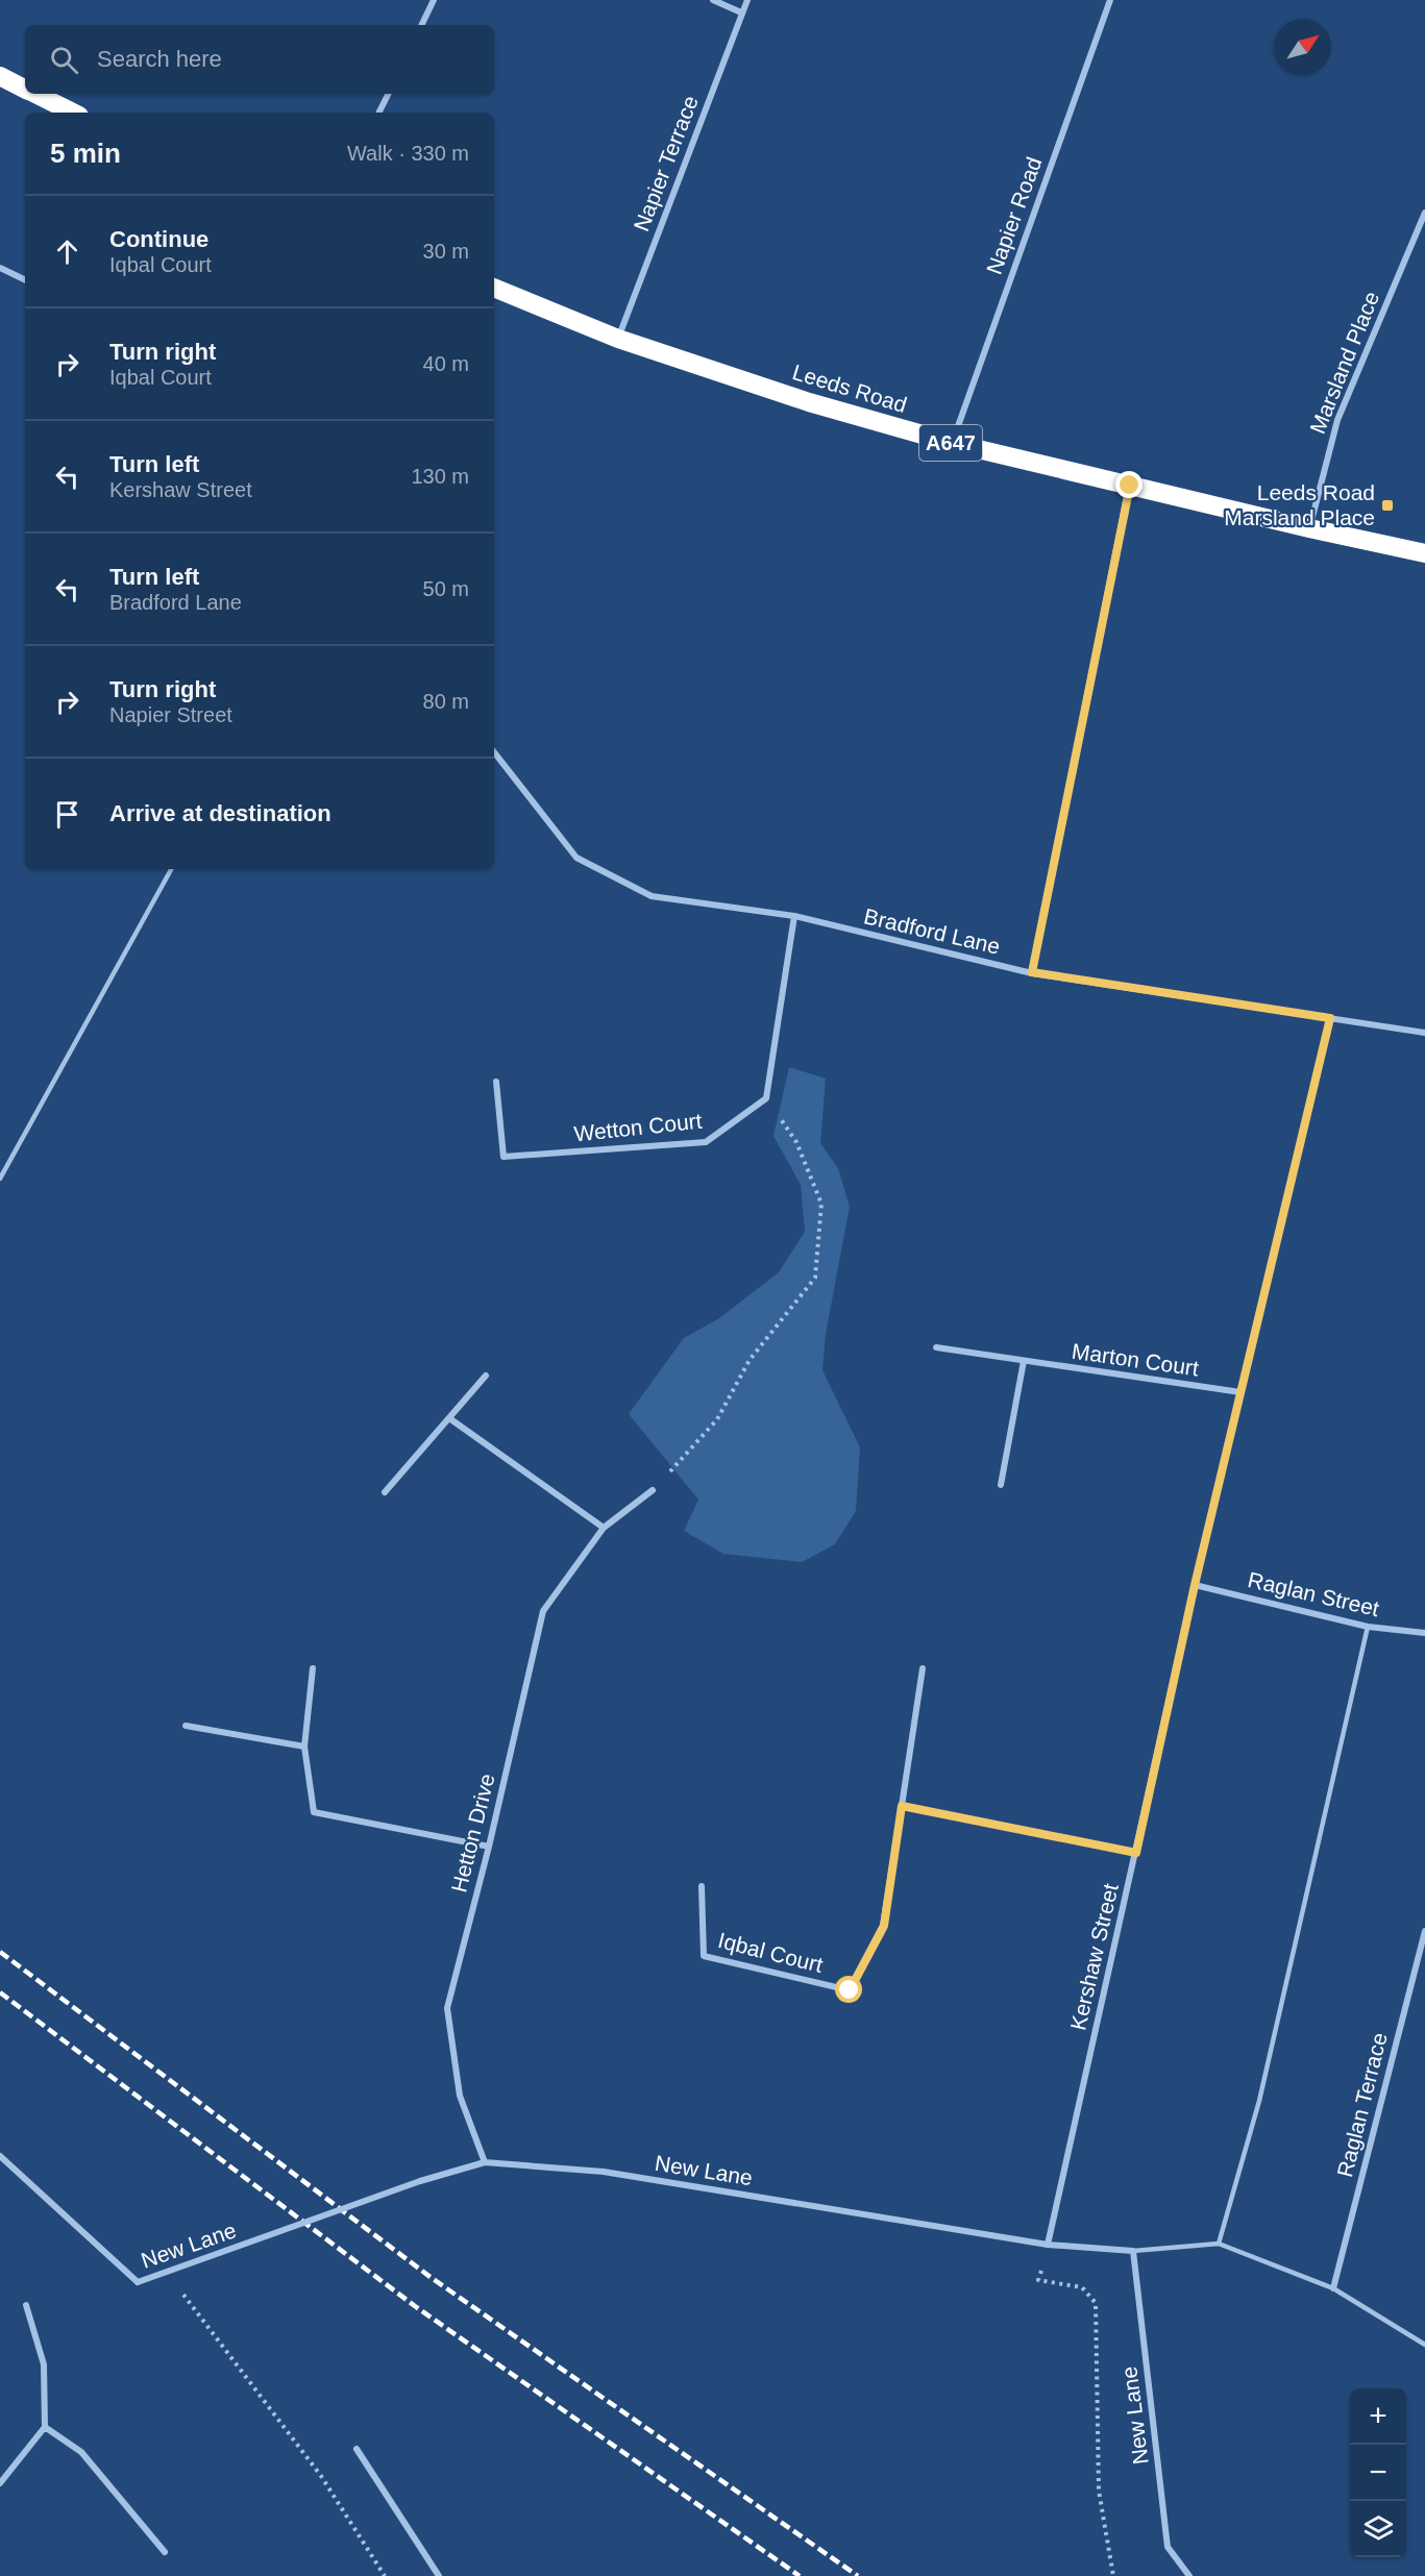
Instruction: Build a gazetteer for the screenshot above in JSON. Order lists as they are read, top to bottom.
{
  "streets": {
    "highway": ["Leeds Road", "A647"],
    "street": [
      "Napier Terrace",
      "Napier Road",
      "Marsland Place",
      "Bradford Lane",
      "Wetton Court",
      "Marton Court",
      "Raglan Street",
      "Hetton Drive",
      "Iqbal Court",
      "Kershaw Street",
      "Raglan Terrace",
      "New Lane"
    ]
  },
  "crossings": [
    ["Napier Terrace", "Leeds Road"],
    ["Napier Road", "Leeds Road"],
    ["Marsland Place", "Leeds Road"],
    ["Bradford Lane", "Kershaw Street"],
    ["Marton Court", "Kershaw Street"],
    ["Raglan Street", "Kershaw Street"],
    ["Hetton Drive", "New Lane"],
    ["Kershaw Street", "New Lane"]
  ],
  "places": {
    "transit": ["Leeds Road Marsland Place"]
  },
  "north": "top right",
  "page": {
    "search": "Search here",
    "heading": ["5 min", "Walk · 330 m"],
    "list": [
      ["Continue", "Iqbal Court", "30 m"],
      ["Turn right", "Iqbal Court", "40 m"],
      ["Turn left", "Kershaw Street", "130 m"],
      ["Turn left", "Bradford Lane", "50 m"],
      ["Turn right", "Napier Street", "80 m"],
      "Arrive at destination"
    ],
    "map_buttons": ["+", "−"]
  }
}
